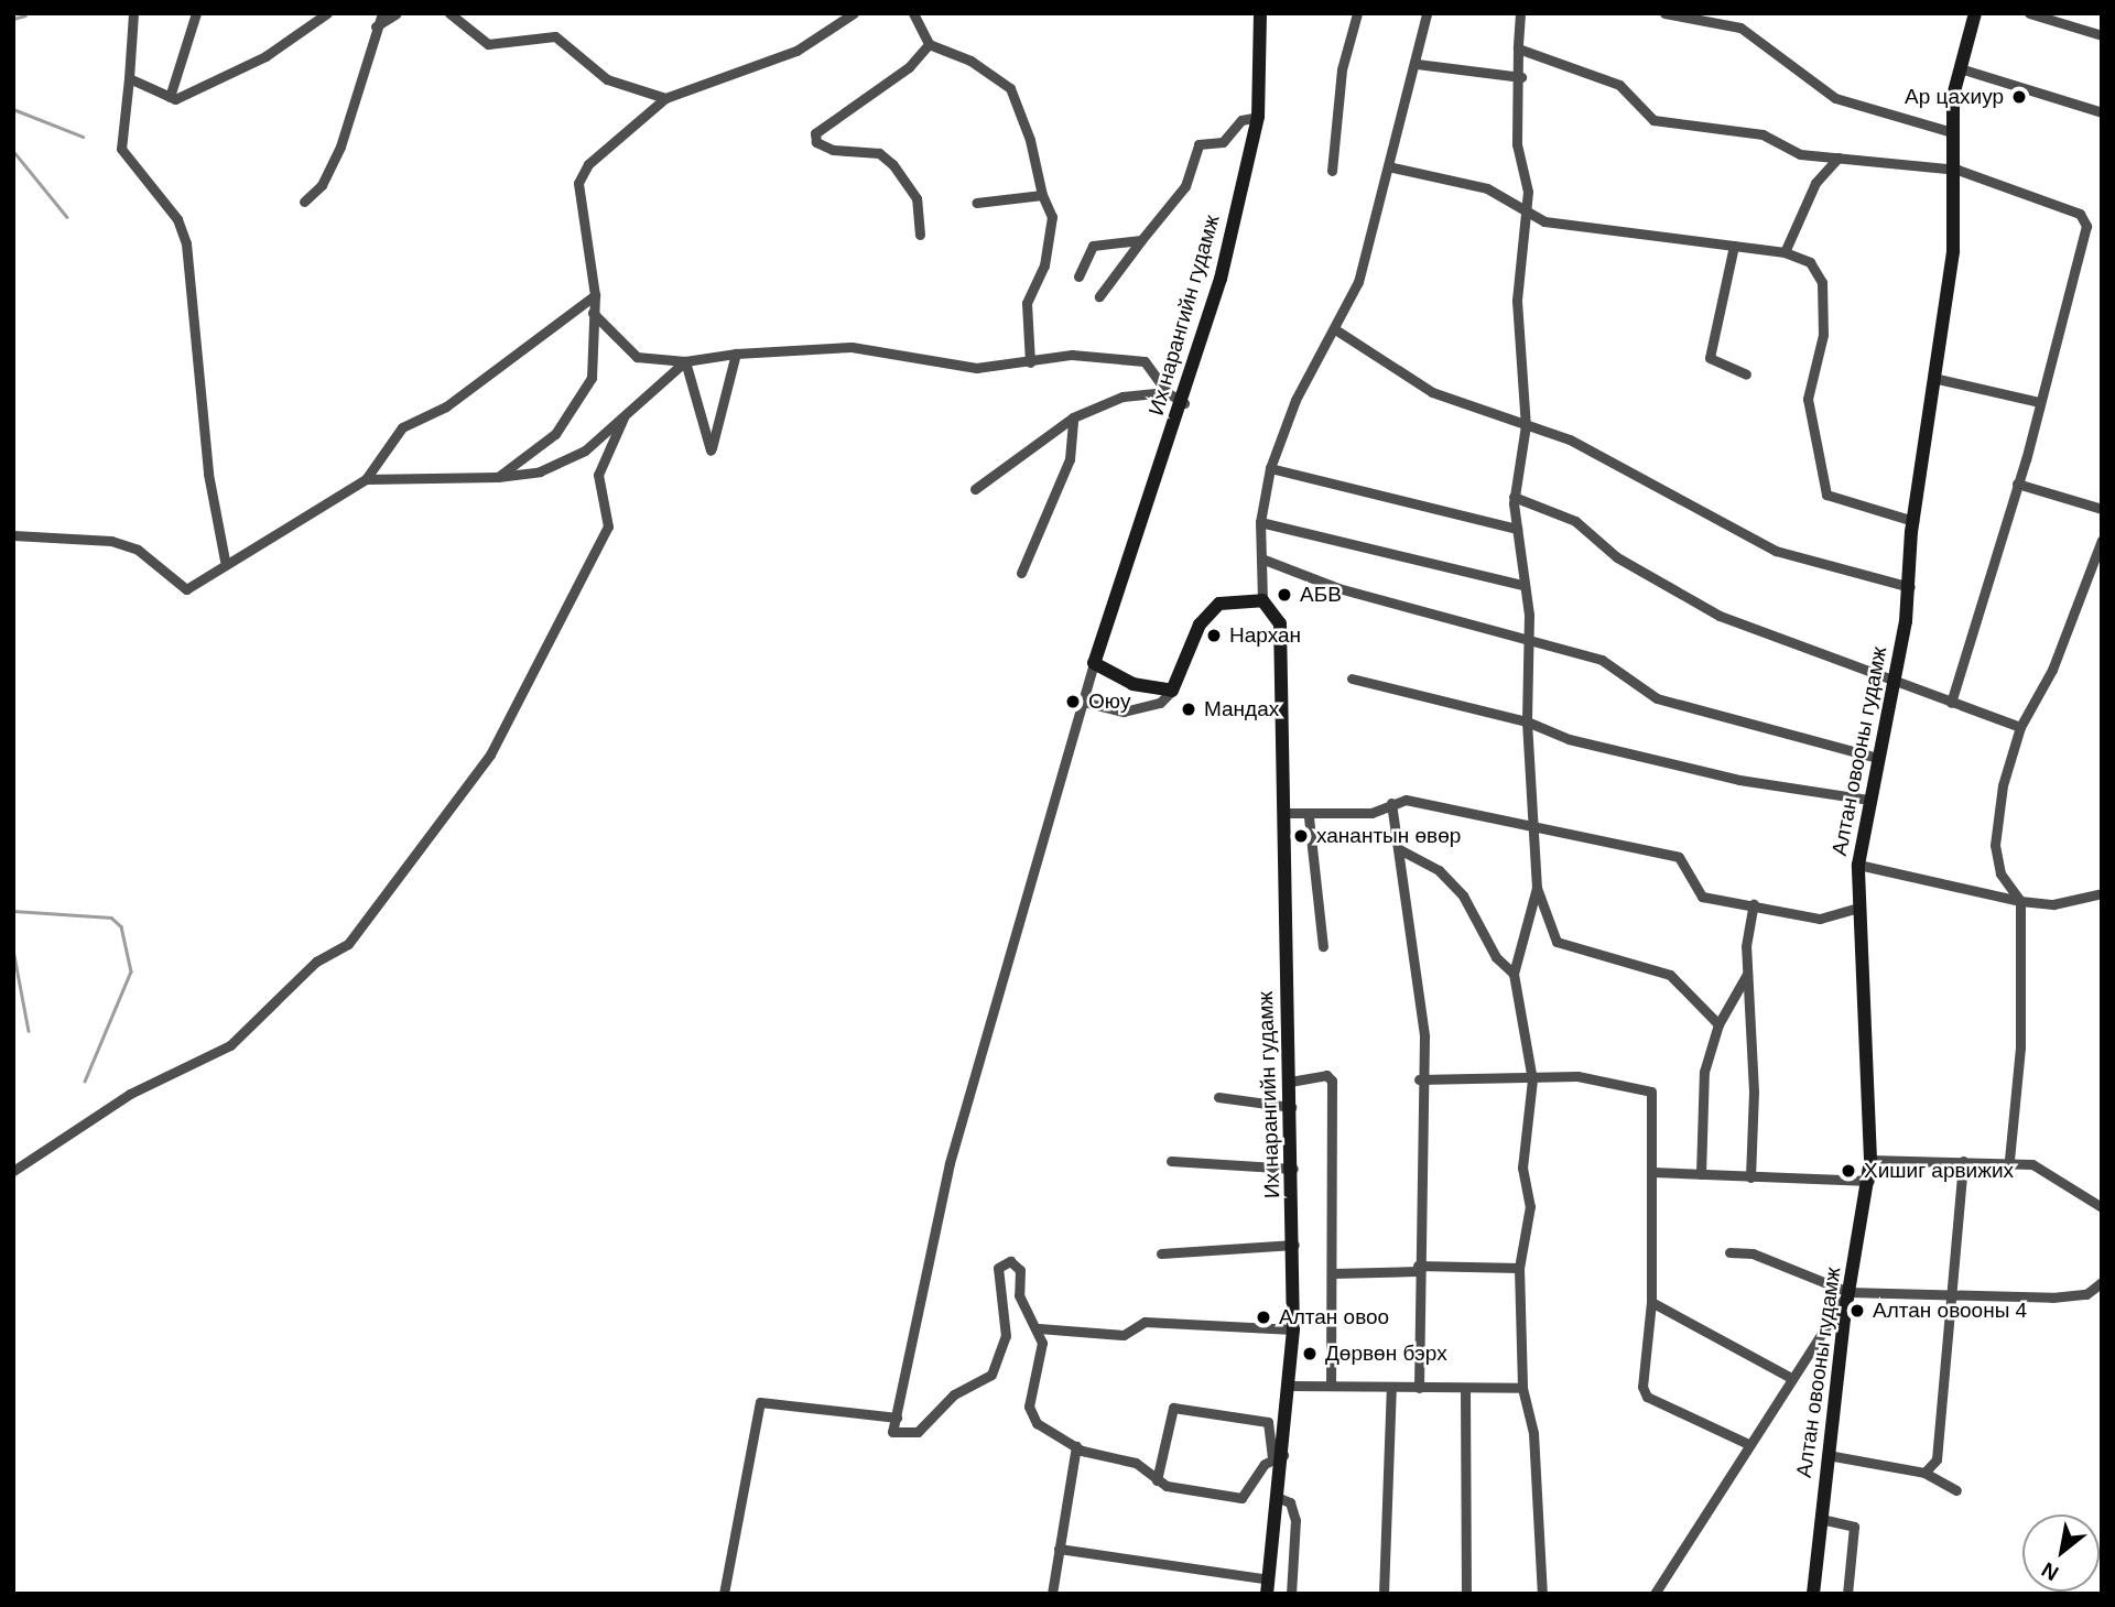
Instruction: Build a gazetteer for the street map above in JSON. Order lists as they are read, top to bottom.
{
  "streets": {
    "main road": ["Их нарангийн гудамж", "Алтан овооны гудамж"]
  },
  "places": [
    "Ар цахиур",
    "АБВ",
    "Нархан",
    "Оюу",
    "Мандах",
    "ханантын өвөр",
    "Хишиг арвижих",
    "Алтан овооны 4",
    "Алтан овоо",
    "Дөрвөн бэрх"
  ],
  "north": "bottom left"
}
